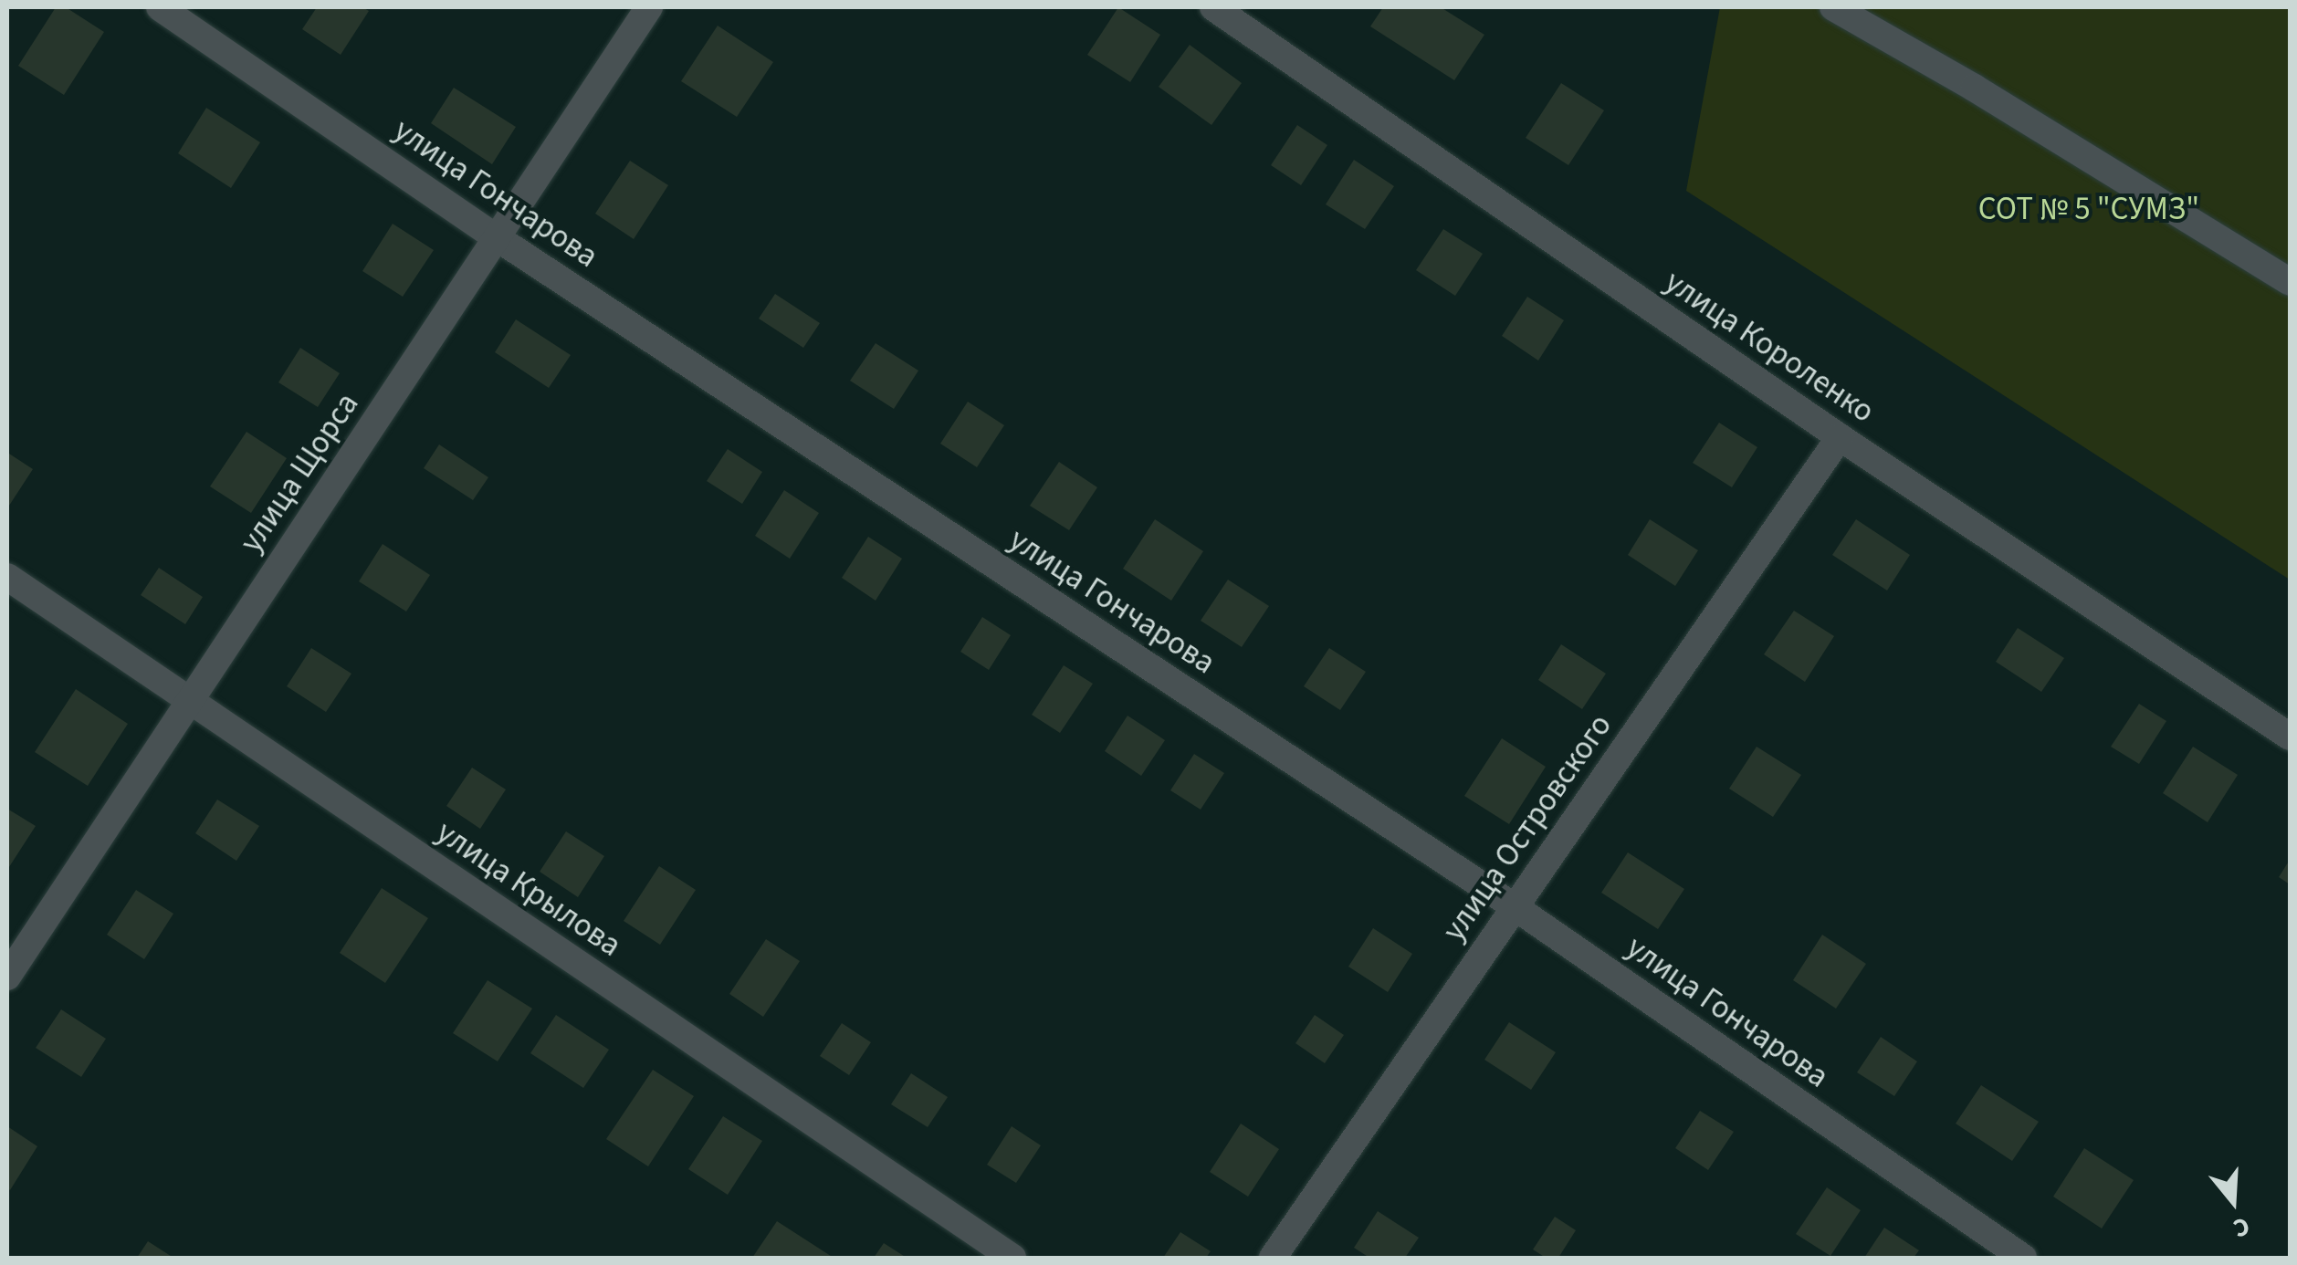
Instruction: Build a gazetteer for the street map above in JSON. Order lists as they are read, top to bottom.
{
  "streets": {
    "street": [
      "улица Гончарова",
      "улица Короленко",
      "улица Щорса",
      "улица Островского",
      "улица Крылова"
    ]
  },
  "crossings": [
    ["улица Гончарова", "улица Щорса"],
    ["улица Гончарова", "улица Островского"],
    ["улица Короленко", "улица Островского"],
    ["улица Щорса", "улица Крылова"]
  ],
  "parks": ["СОТ № 5 \"СУМЗ\""],
  "north": "bottom"
}
